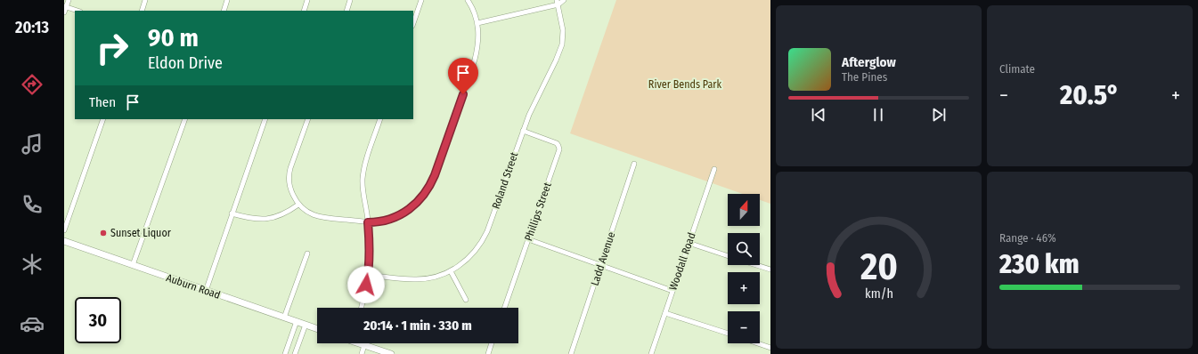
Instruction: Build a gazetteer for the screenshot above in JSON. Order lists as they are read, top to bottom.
{
  "streets": {
    "main road": ["Auburn Road"],
    "street": [
      "Roland Street",
      "Phillips Street",
      "Ladd Avenue",
      "Woodall Road"
    ]
  },
  "crossings": [
    ["Roland Street", "Phillips Street"]
  ],
  "parks": ["River Bends Park"],
  "places": ["Sunset Liquor"],
  "north": "top",
  "page": {
    "tabs": "20:13",
    "tile": [
      "Climate",
      ["Range · 46%", "230 km"]
    ],
    "turn": ["90 m", "Eldon Drive"],
    "song": ["Afterglow", "The Pines"],
    "heat": ["−", "20.5°", "+"],
    "then": "Then",
    "map_buttons": ["+", "−"],
    "limit": "30",
    "trip": "20:14 · 1 min · 330 m",
    "gauge": ["20", "km/h"]
  }
}
